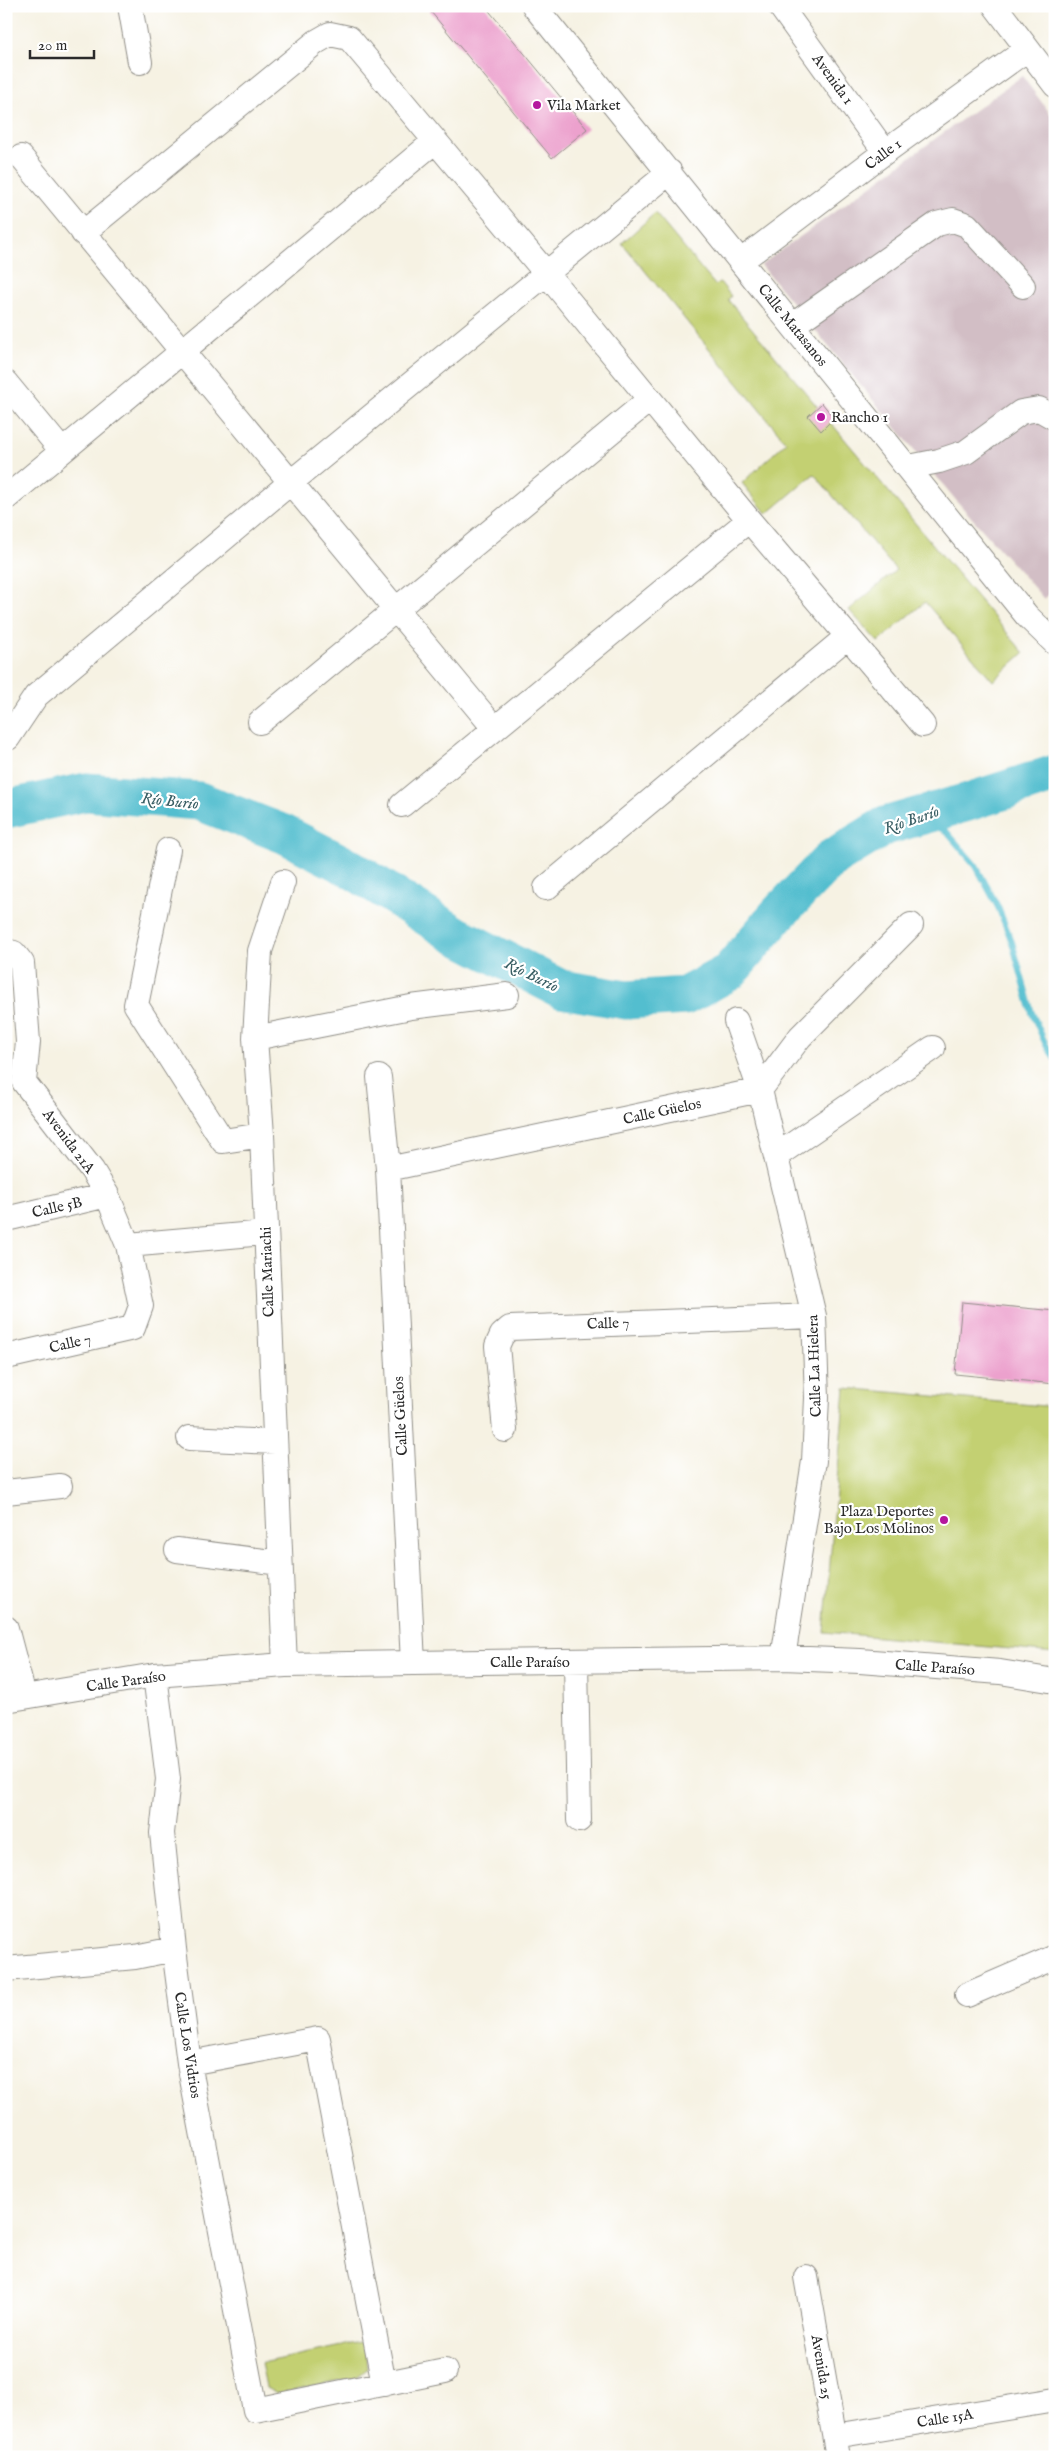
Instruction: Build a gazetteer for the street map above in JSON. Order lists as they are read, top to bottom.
{
  "streets": {
    "street": [
      "Avenida 1",
      "Calle 1",
      "Calle Matasanos",
      "Calle Güelos",
      "Avenida 21A",
      "Calle 5B",
      "Calle Mariachi",
      "Calle 7",
      "Calle La Hielera",
      "Calle Paraíso",
      "Calle Los Vidrios",
      "Avenida 25",
      "Calle 15A"
    ]
  },
  "crossings": [
    ["Avenida 1", "Calle 1"],
    ["Calle 1", "Calle Matasanos"],
    ["Calle Güelos", "Calle La Hielera"],
    ["Calle Güelos", "Calle Paraíso"],
    ["Avenida 21A", "Calle 5B"],
    ["Avenida 21A", "Calle 7"],
    ["Calle Mariachi", "Calle Paraíso"],
    ["Calle 7", "Calle La Hielera"],
    ["Calle La Hielera", "Calle Paraíso"],
    ["Calle Paraíso", "Calle Los Vidrios"],
    ["Avenida 25", "Calle 15A"]
  ],
  "water": ["Río Burío"],
  "places": ["Vila Market", "Rancho 1", "Plaza Deportes Bajo Los Molinos"],
  "scale_bar": "20 m"
}
